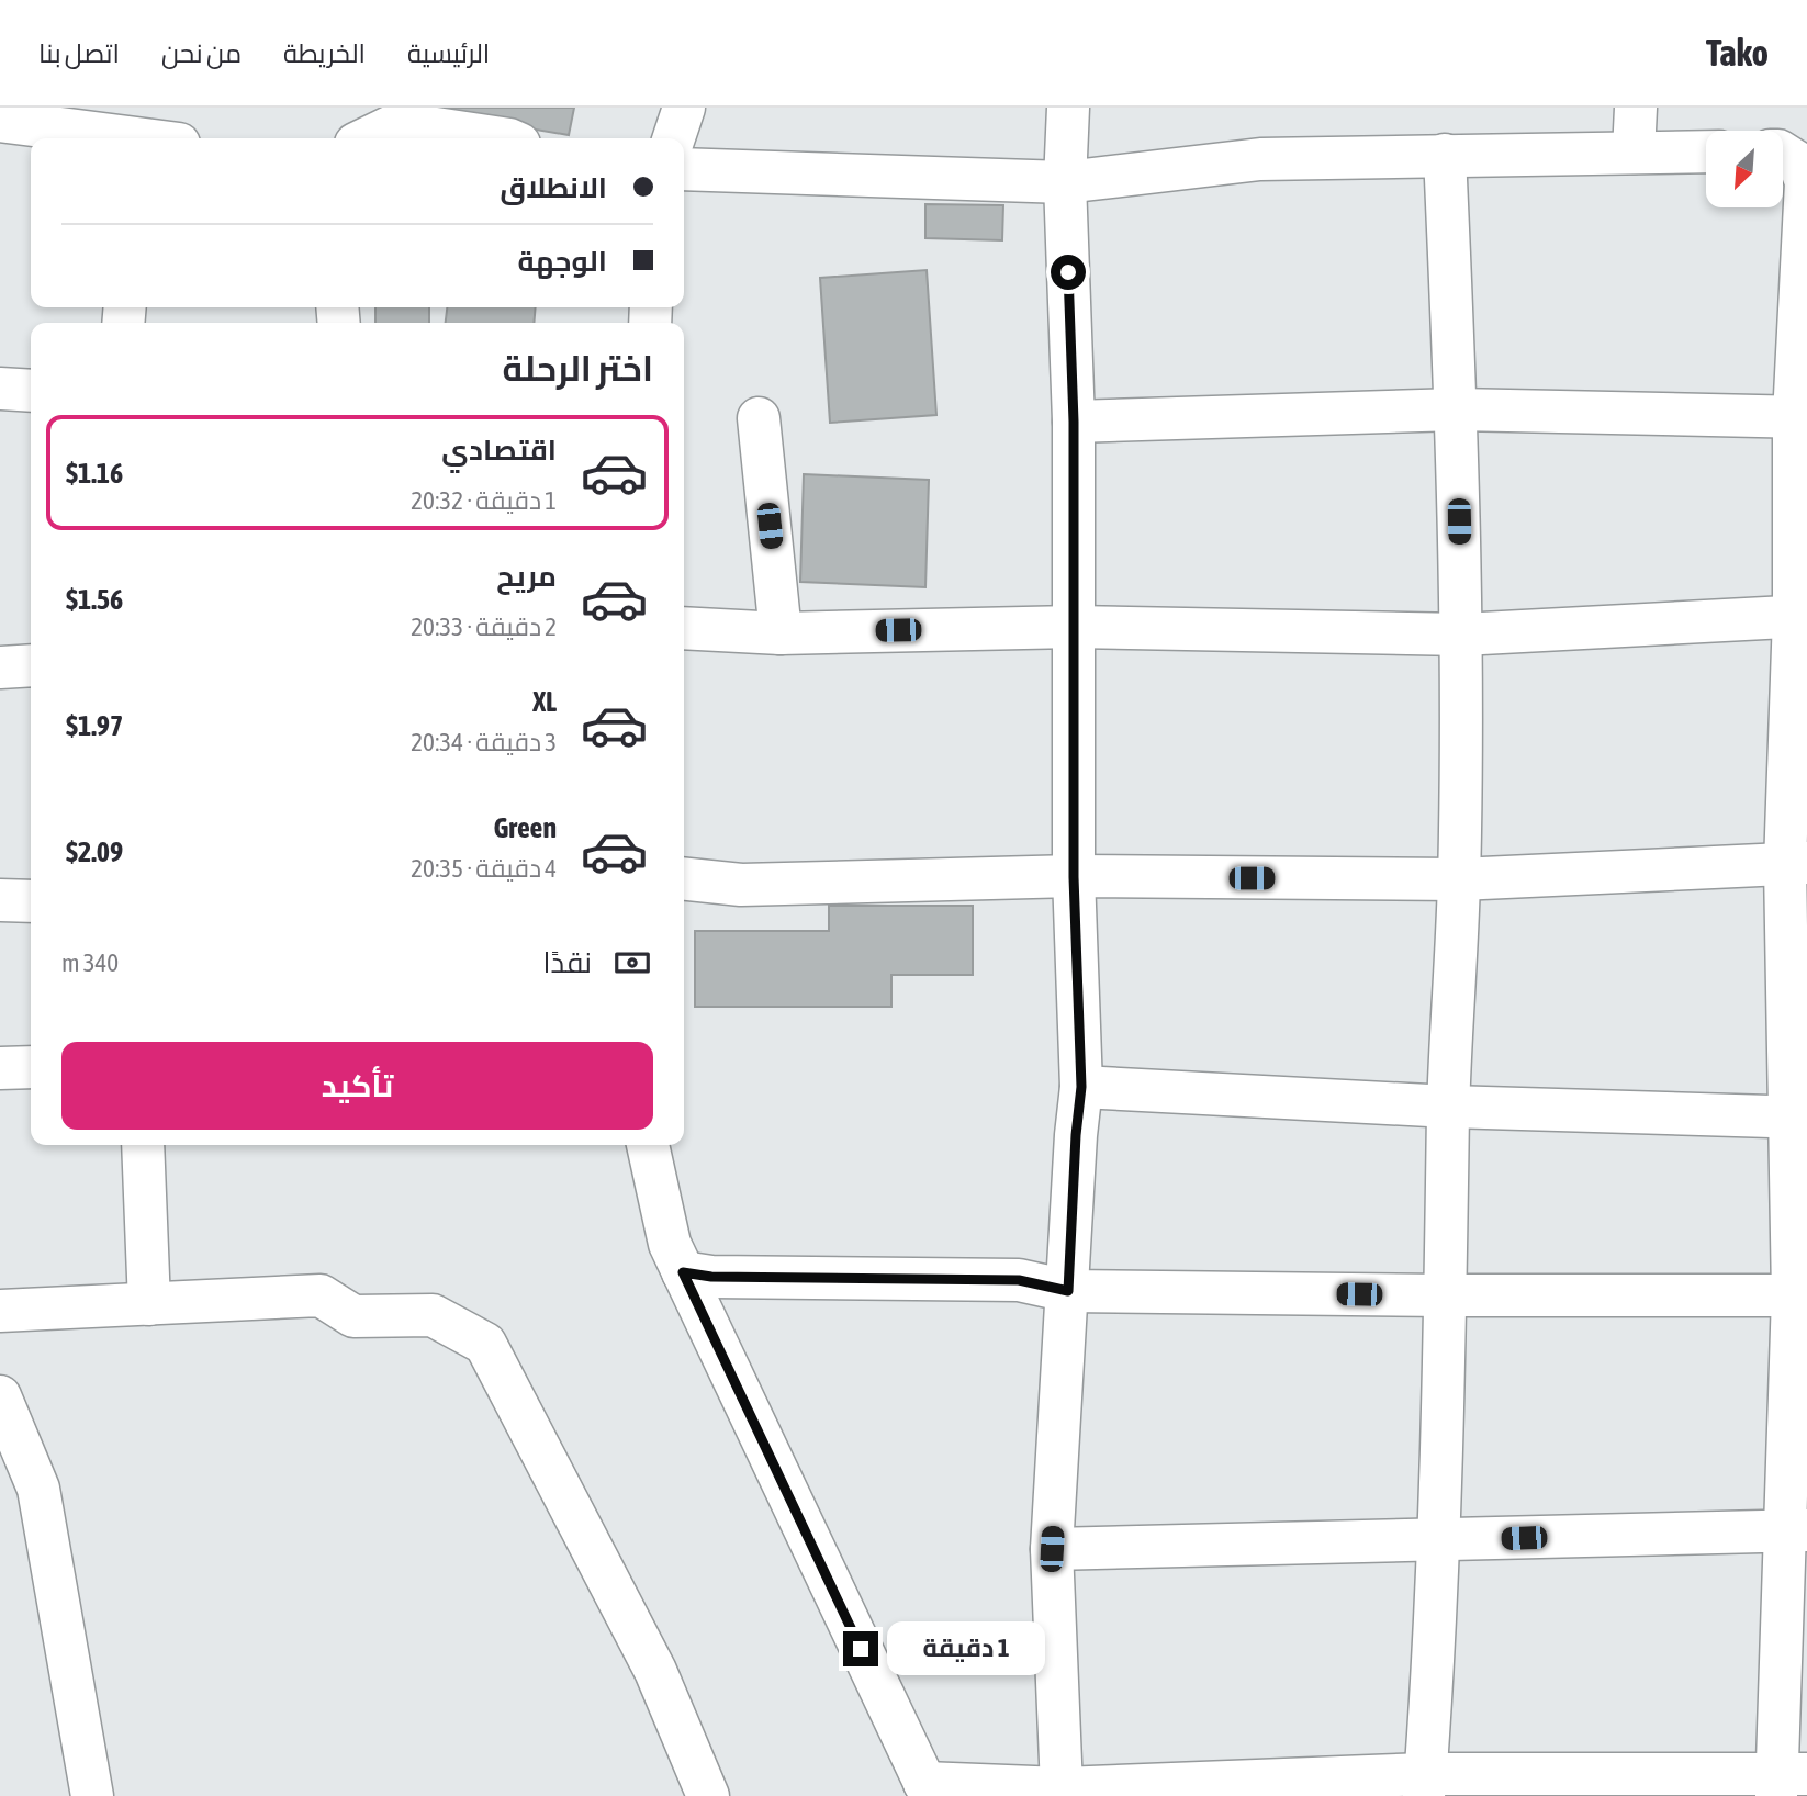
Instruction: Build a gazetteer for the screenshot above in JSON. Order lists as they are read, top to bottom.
{
  "north": "bottom left",
  "page": {
    "header": "Tako",
    "nav": [
      "الرئيسية",
      "الخريطة",
      "من نحن",
      "اتصل بنا"
    ],
    "banner": ["الانطلاق", "الوجهة"],
    "heading": "اختر الرحلة",
    "list": [
      {
        "name": "اقتصادي",
        "note": "1 دقيقة · 20:32",
        "value": "$1.16"
      },
      {
        "name": "مريح",
        "note": "2 دقيقة · 20:33",
        "value": "$1.56"
      },
      {
        "name": "XL",
        "note": "3 دقيقة · 20:34",
        "value": "$1.97"
      },
      {
        "name": "Green",
        "note": "4 دقيقة · 20:35",
        "value": "$2.09"
      }
    ],
    "pay": ["نقدًا", "340 m"],
    "buttons": "تأكيد",
    "bubble": "1 دقيقة"
  }
}
